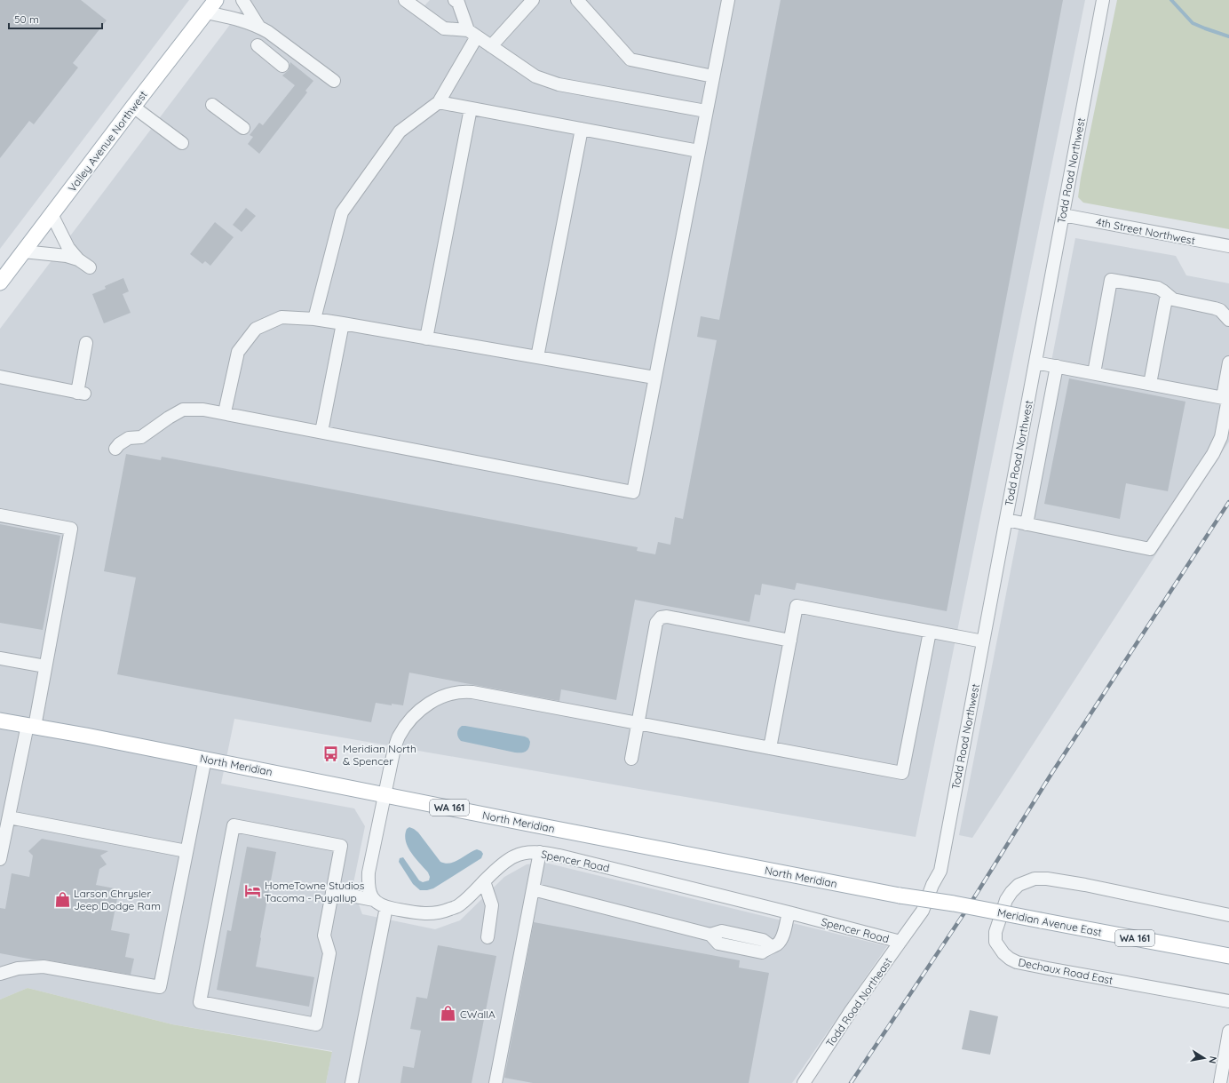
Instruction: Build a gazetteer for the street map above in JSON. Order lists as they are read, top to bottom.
{
  "streets": {
    "main road": [
      "Valley Avenue Northwest",
      "North Meridian",
      "WA 161",
      "Meridian Avenue East"
    ],
    "street": [
      "Todd Road Northwest",
      "4th Street Northwest",
      "Spencer Road",
      "Dechaux Road East",
      "Todd Road Northeast"
    ]
  },
  "crossings": [
    ["Todd Road Northwest", "4th Street Northwest"],
    ["Todd Road Northwest", "Todd Road Northeast"],
    ["North Meridian", "Meridian Avenue East"],
    ["Spencer Road", "Todd Road Northeast"]
  ],
  "places": {
    "bus stop": ["Meridian North & Spencer"],
    "hotel": ["HomeTowne Studios Tacoma - Puyallup"],
    "shop": ["Larson Chrysler Jeep Dodge Ram", "CWallA"]
  },
  "scale_bar": "50 m",
  "north": "right"
}
